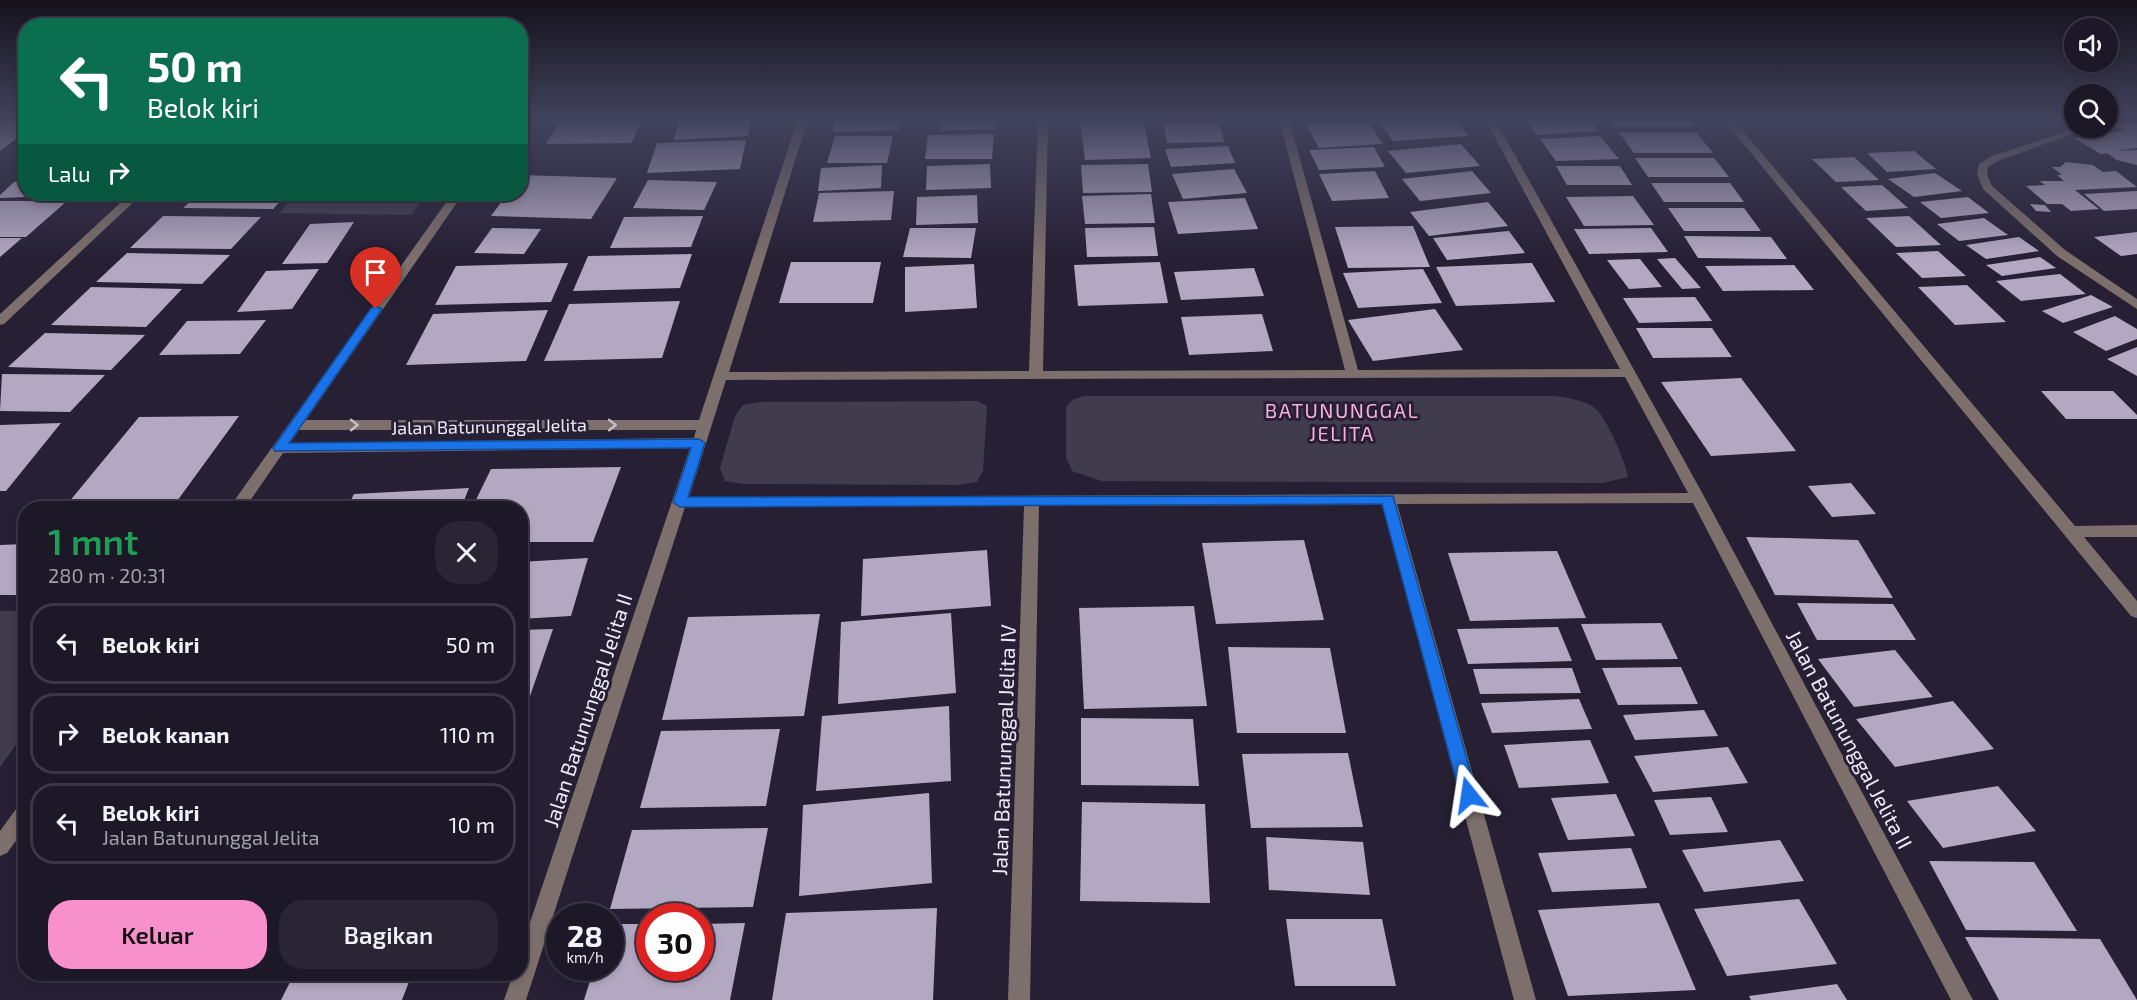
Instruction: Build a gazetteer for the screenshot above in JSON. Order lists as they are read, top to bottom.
{
  "streets": {
    "street": ["Jalan Batununggal Jelita", "Jalan Batununggal Jelita II", "Jalan Batununggal Jelita IV"]
  },
  "crossings": [
    ["Jalan Batununggal Jelita", "Jalan Batununggal Jelita II"]
  ],
  "districts": ["BATUNUNGGAL JELITA"],
  "page": {
    "turn": ["50 m", "Belok kiri"],
    "then": "Lalu",
    "heading": ["1 mnt", "280 m · 20:31"],
    "list": [
      {
        "name": "Belok kiri",
        "value": "50 m"
      },
      {
        "name": "Belok kanan",
        "value": "110 m"
      },
      {
        "name": "Belok kiri",
        "note": "Jalan Batununggal Jelita",
        "value": "10 m"
      }
    ],
    "buttons": ["Keluar", "Bagikan"],
    "speed": "28 km/h",
    "limit": "30"
  }
}
